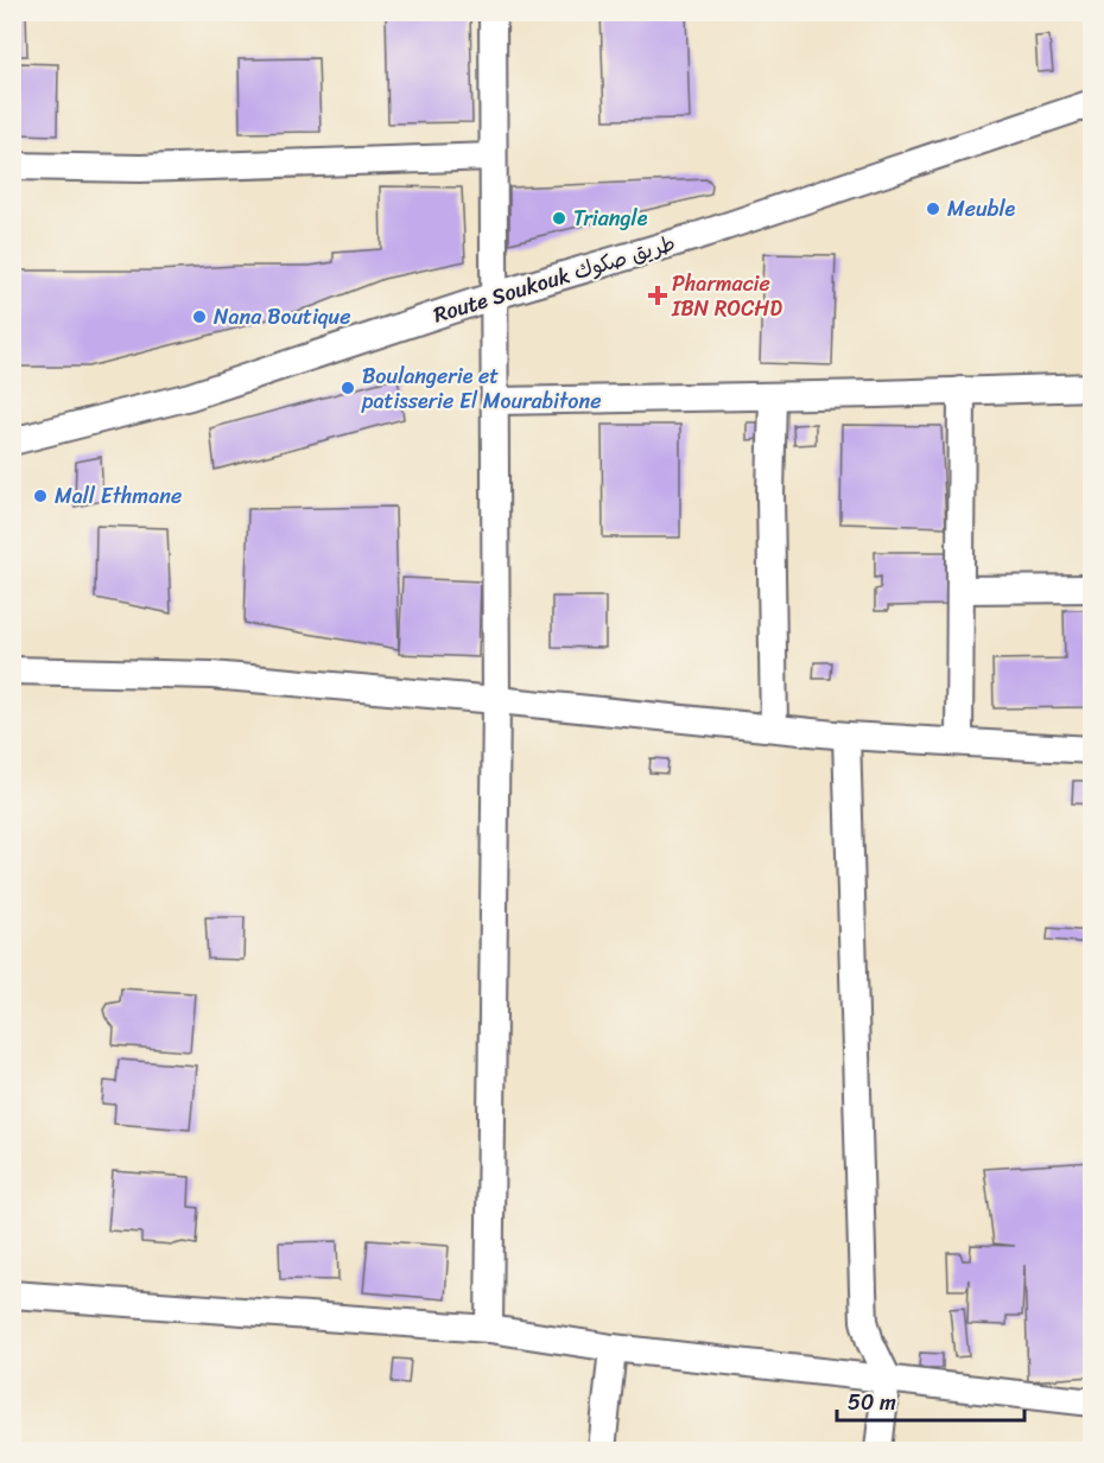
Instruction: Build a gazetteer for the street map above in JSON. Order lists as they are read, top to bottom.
{
  "streets": {
    "street": ["Route Soukouk طريق صكوك"]
  },
  "places": {
    "other": [
      "Meuble",
      "Triangle",
      "Nana Boutique",
      "Boulangerie et patisserie El Mourabitone",
      "Mall Ethmane"
    ],
    "health": ["Pharmacie IBN ROCHD"]
  },
  "scale_bar": "50 m"
}
